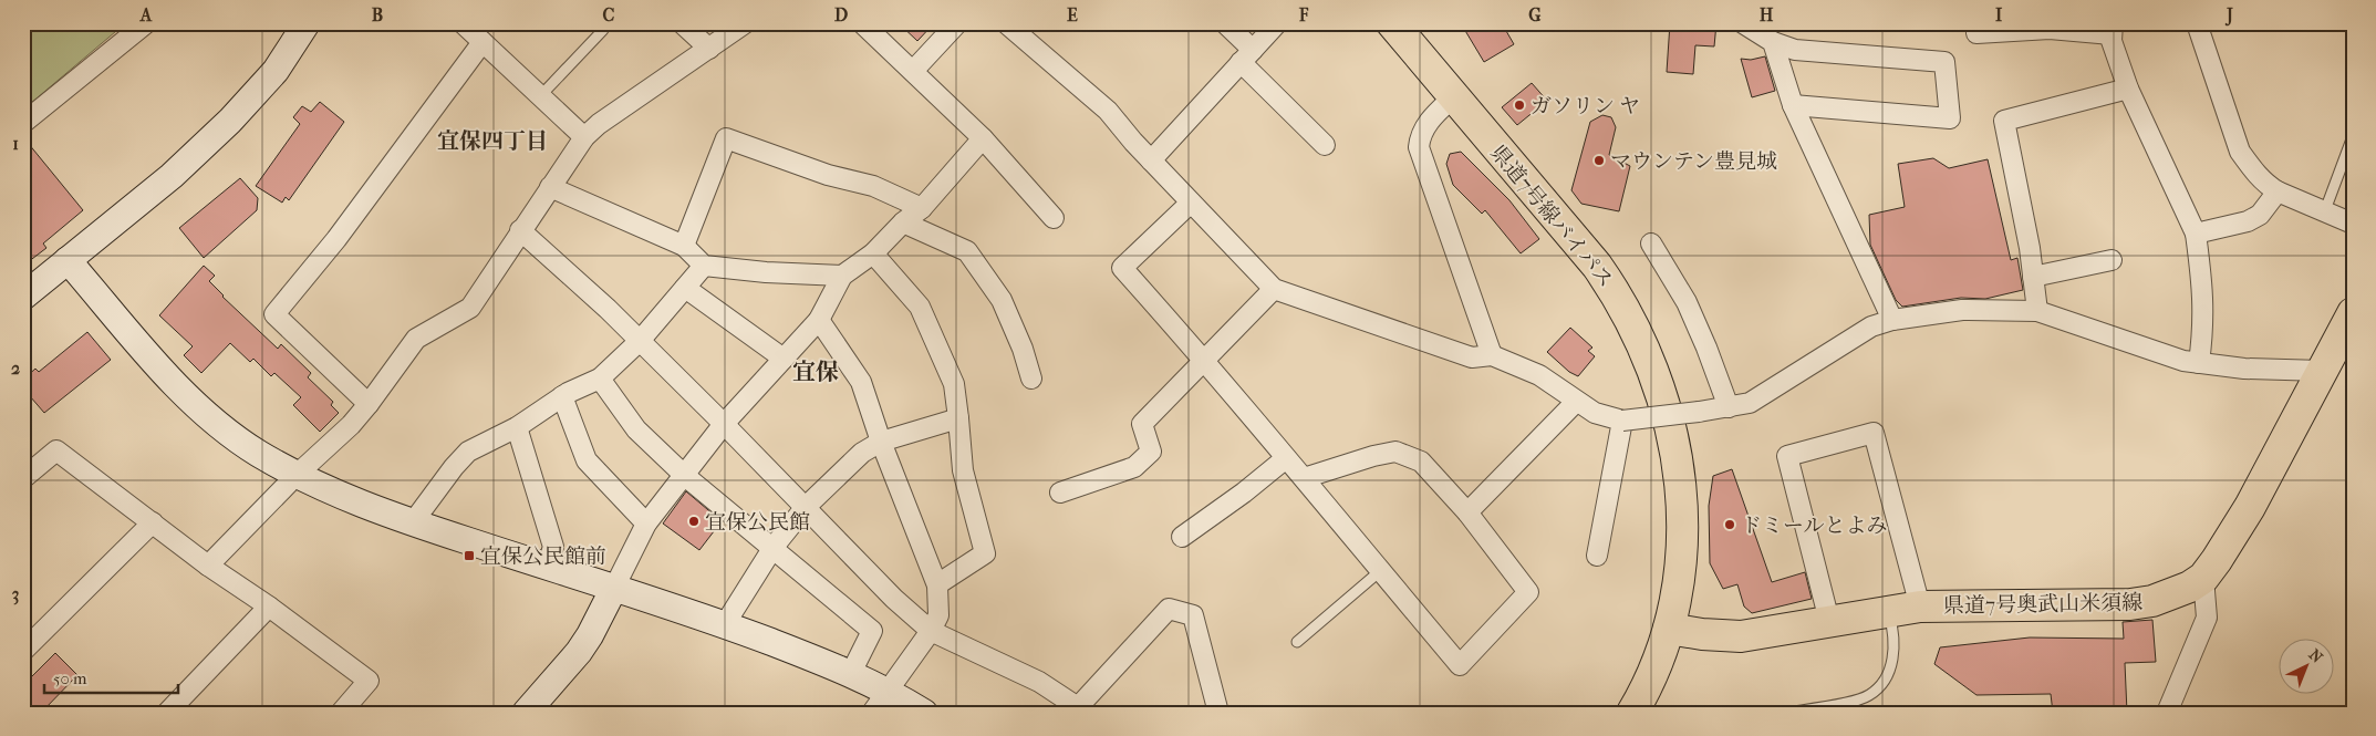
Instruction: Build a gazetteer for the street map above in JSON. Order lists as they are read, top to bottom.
{
  "streets": {
    "main road": ["県道7号線バイパス", "県道7号奥武山米須線"]
  },
  "crossings": [
    ["県道7号線バイパス", "県道7号奥武山米須線"]
  ],
  "districts": ["宜保四丁目", "宜保"],
  "places": {
    "other": [
      "ガソリン ヤ",
      "マウンテン豊見城",
      "宜保公民館",
      "ドミールとよみ"
    ],
    "transit": ["宜保公民館前"]
  },
  "scale_bar": "50 m",
  "north": "top right",
  "grid": {
    "columns": [
      "A",
      "B",
      "C",
      "D",
      "E",
      "F",
      "G",
      "H",
      "I",
      "J"
    ],
    "rows": ["1", "2", "3"]
  }
}
